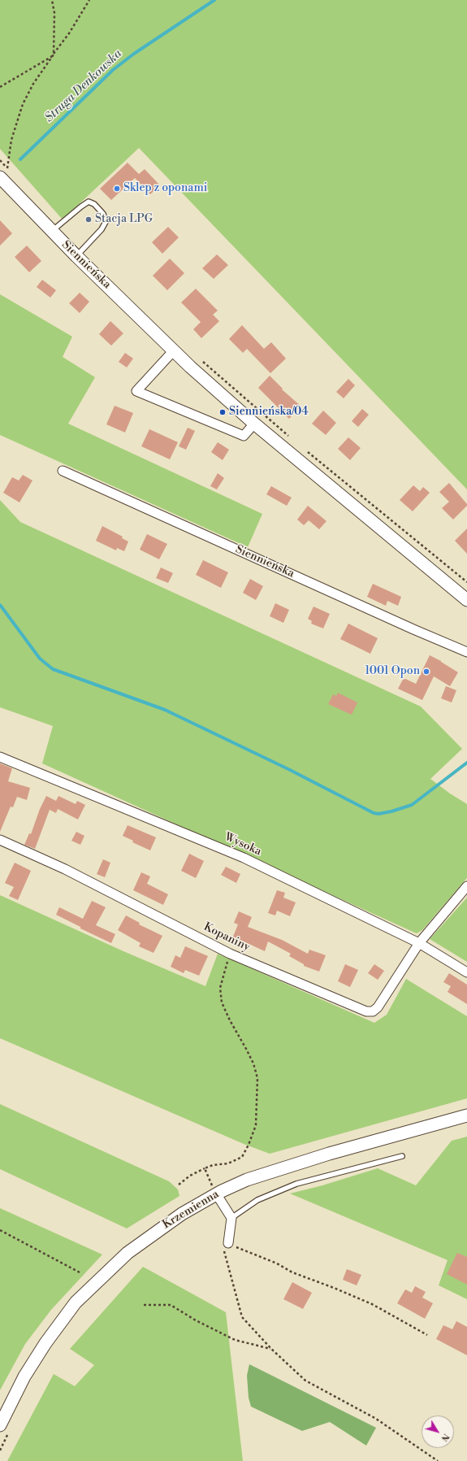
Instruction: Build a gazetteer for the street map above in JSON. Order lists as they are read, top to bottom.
{
  "streets": {
    "main road": ["Siennieńska", "Krzemienna"],
    "street": ["Wysoka", "Kopaniny"]
  },
  "crossings": [
    ["Wysoka", "Kopaniny"]
  ],
  "water": ["Struga Denkowska"],
  "places": [
    "Sklep z oponami",
    "Stacja LPG",
    "Siennieńska/04",
    "1001 Opon"
  ],
  "north": "bottom right"
}
